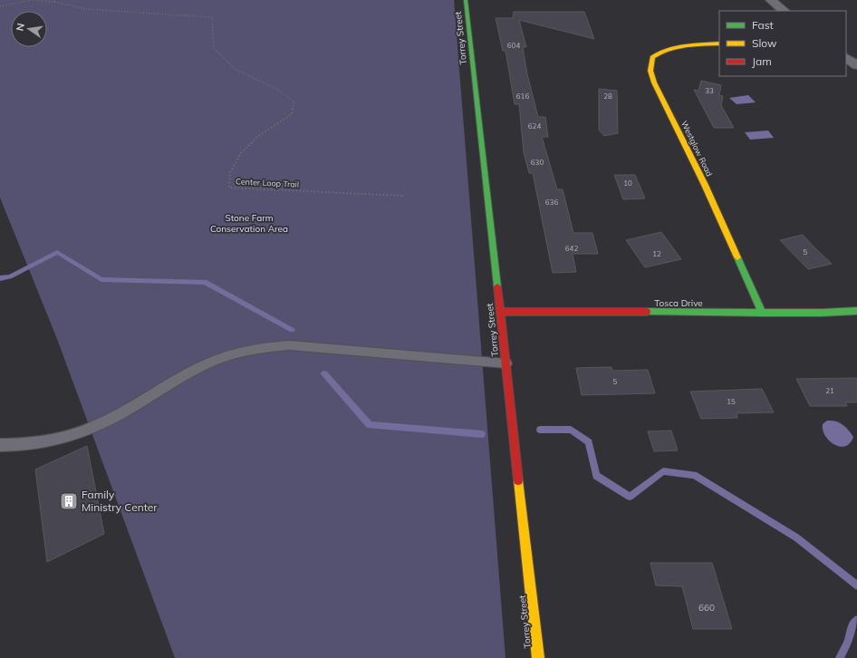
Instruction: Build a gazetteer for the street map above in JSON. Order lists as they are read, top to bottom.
{
  "streets": {
    "street": ["Torrey Street", "Westglow Road", "Tosca Drive"],
    "path": ["Center Loop Trail"]
  },
  "crossings": [
    ["Torrey Street", "Tosca Drive"],
    ["Westglow Road", "Tosca Drive"]
  ],
  "parks": ["Stone Farm Conservation Area"],
  "places": {
    "building": ["Family Ministry Center"]
  },
  "house_numbers": [
    "604",
    "33",
    "616",
    "28",
    "624",
    "630",
    "10",
    "636",
    "642",
    "5",
    "12",
    "5",
    "21",
    "15",
    "660"
  ],
  "legend": ["Fast", "Slow", "Jam"],
  "north": "left"
}
